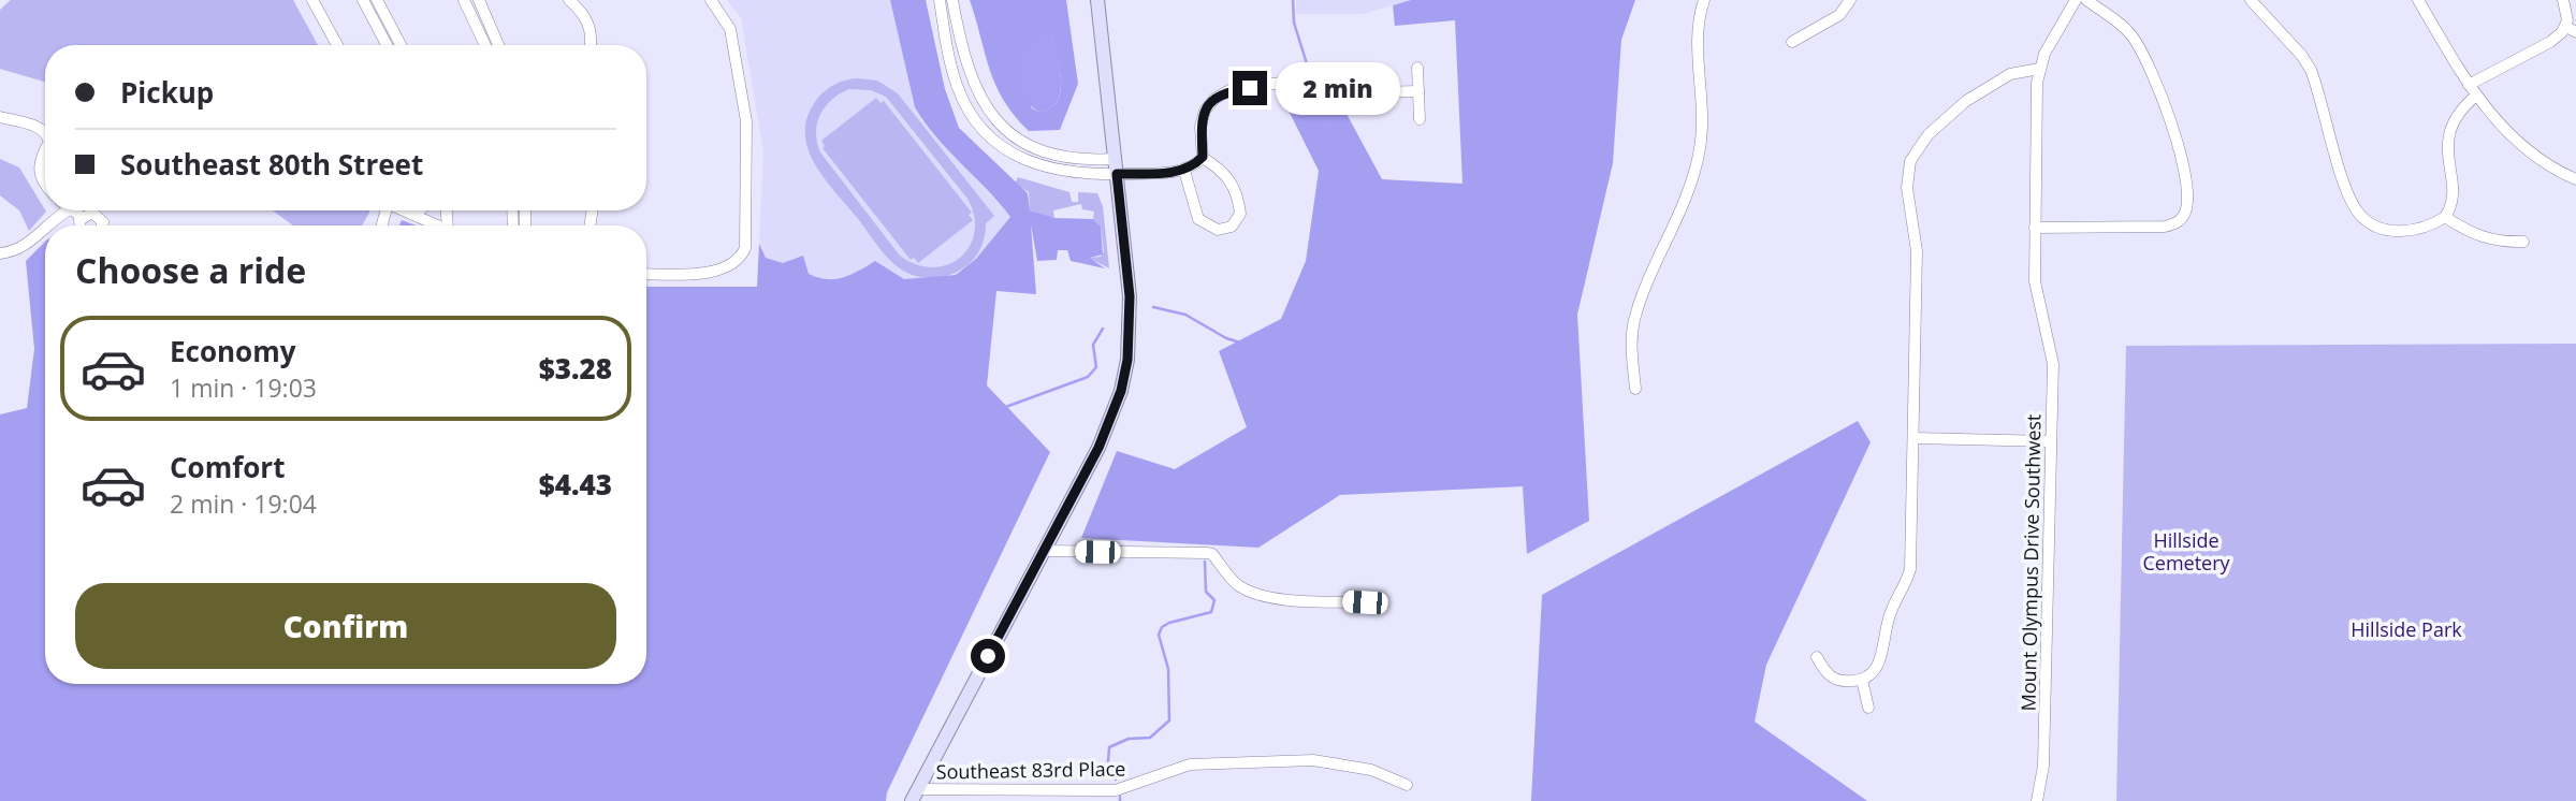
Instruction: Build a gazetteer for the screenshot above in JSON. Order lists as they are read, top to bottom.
{
  "streets": {
    "street": ["Mount Olympus Drive Southwest", "Southeast 83rd Place"]
  },
  "parks": ["Hillside Cemetery", "Hillside Park"],
  "page": {
    "banner": ["Pickup", "Southeast 80th Street"],
    "bubble": "2 min",
    "heading": "Choose a ride",
    "list": [
      {
        "name": "Economy",
        "note": "1 min · 19:03",
        "value": "$3.28"
      },
      {
        "name": "Comfort",
        "note": "2 min · 19:04",
        "value": "$4.43"
      }
    ],
    "buttons": "Confirm"
  }
}
